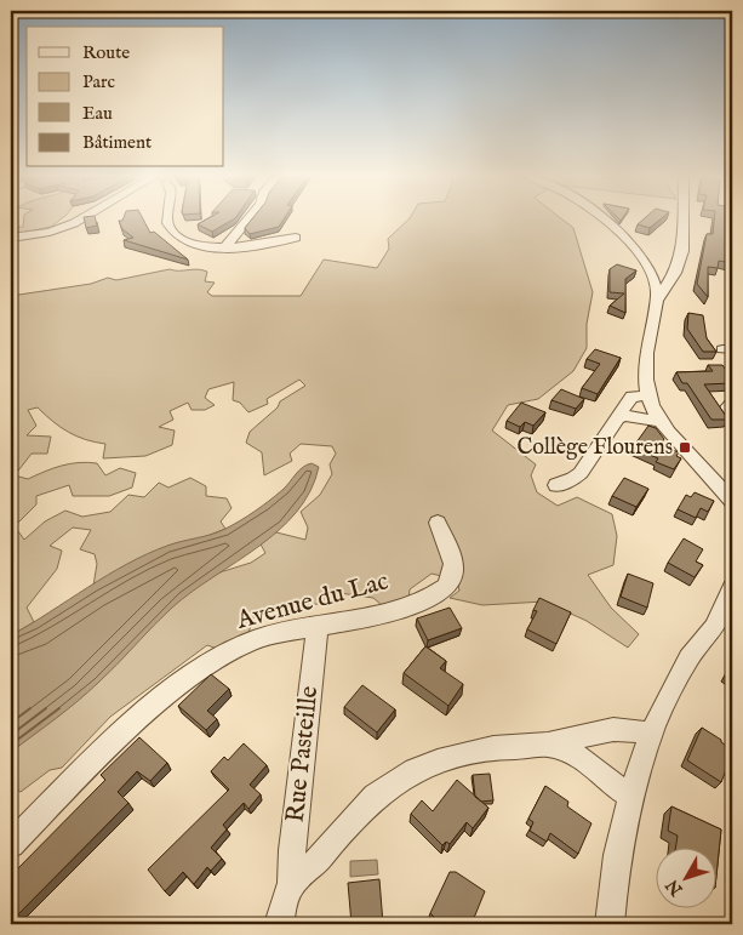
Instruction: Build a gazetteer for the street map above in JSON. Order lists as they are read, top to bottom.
{
  "streets": {
    "street": ["Avenue du Lac", "Rue Pasteille"]
  },
  "crossings": [
    ["Avenue du Lac", "Rue Pasteille"]
  ],
  "places": {
    "transit": ["Collège Flourens"]
  },
  "legend": [
    "Route",
    "Parc",
    "Eau",
    "Bâtiment"
  ],
  "north": "bottom left"
}
